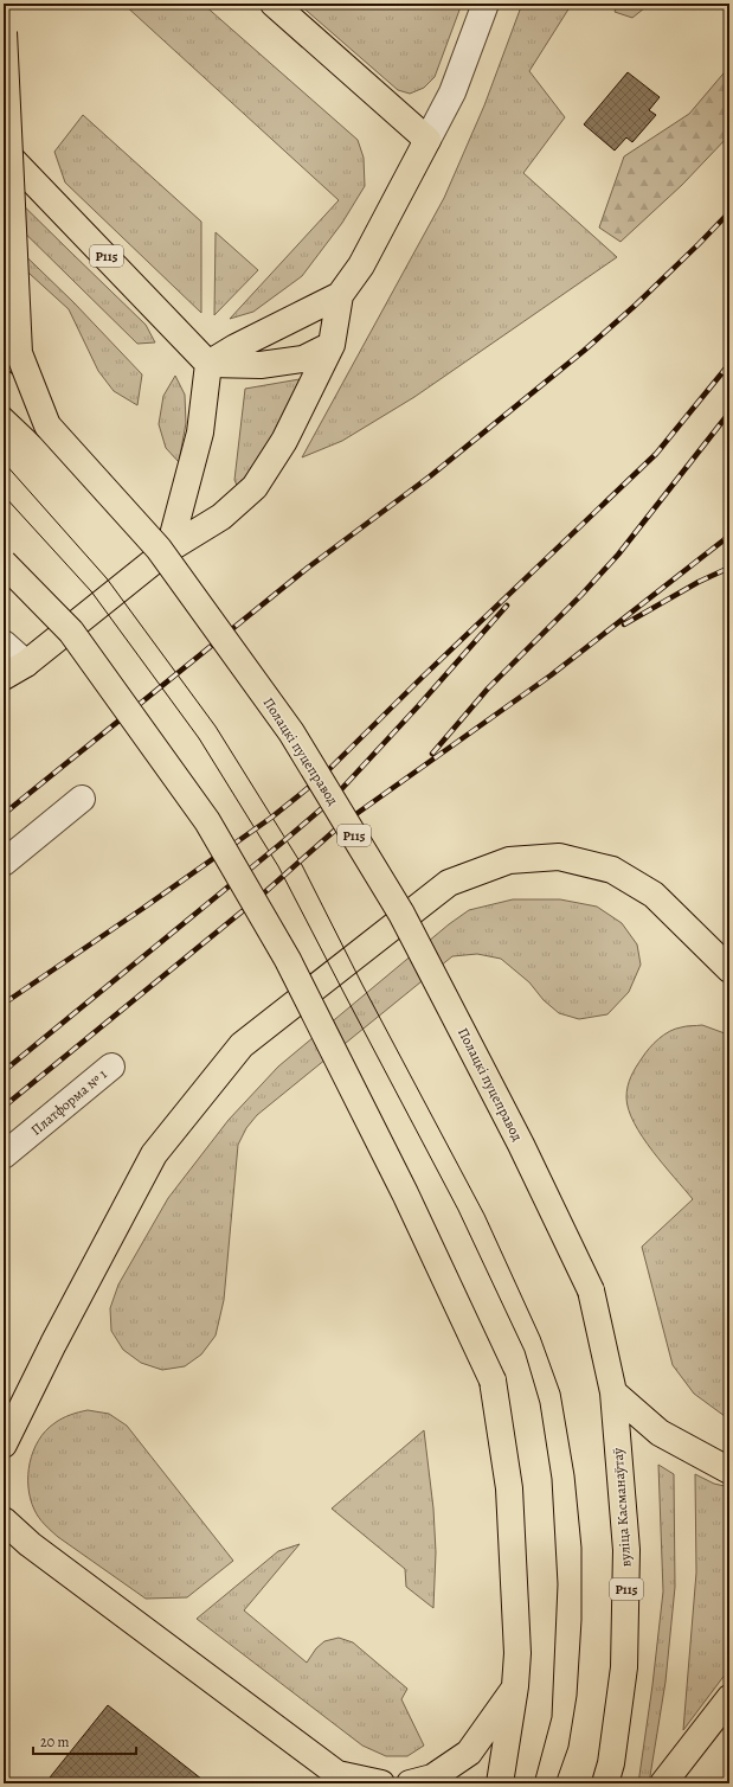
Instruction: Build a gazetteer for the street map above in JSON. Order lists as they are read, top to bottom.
{
  "streets": {
    "main road": ["Р115", "Полацкі пуцеправод", "вуліца Касманаўтаў"],
    "street": ["Платформа № 1"]
  },
  "crossings": [
    ["Полацкі пуцеправод", "вуліца Касманаўтаў"]
  ],
  "scale_bar": "20 m"
}
